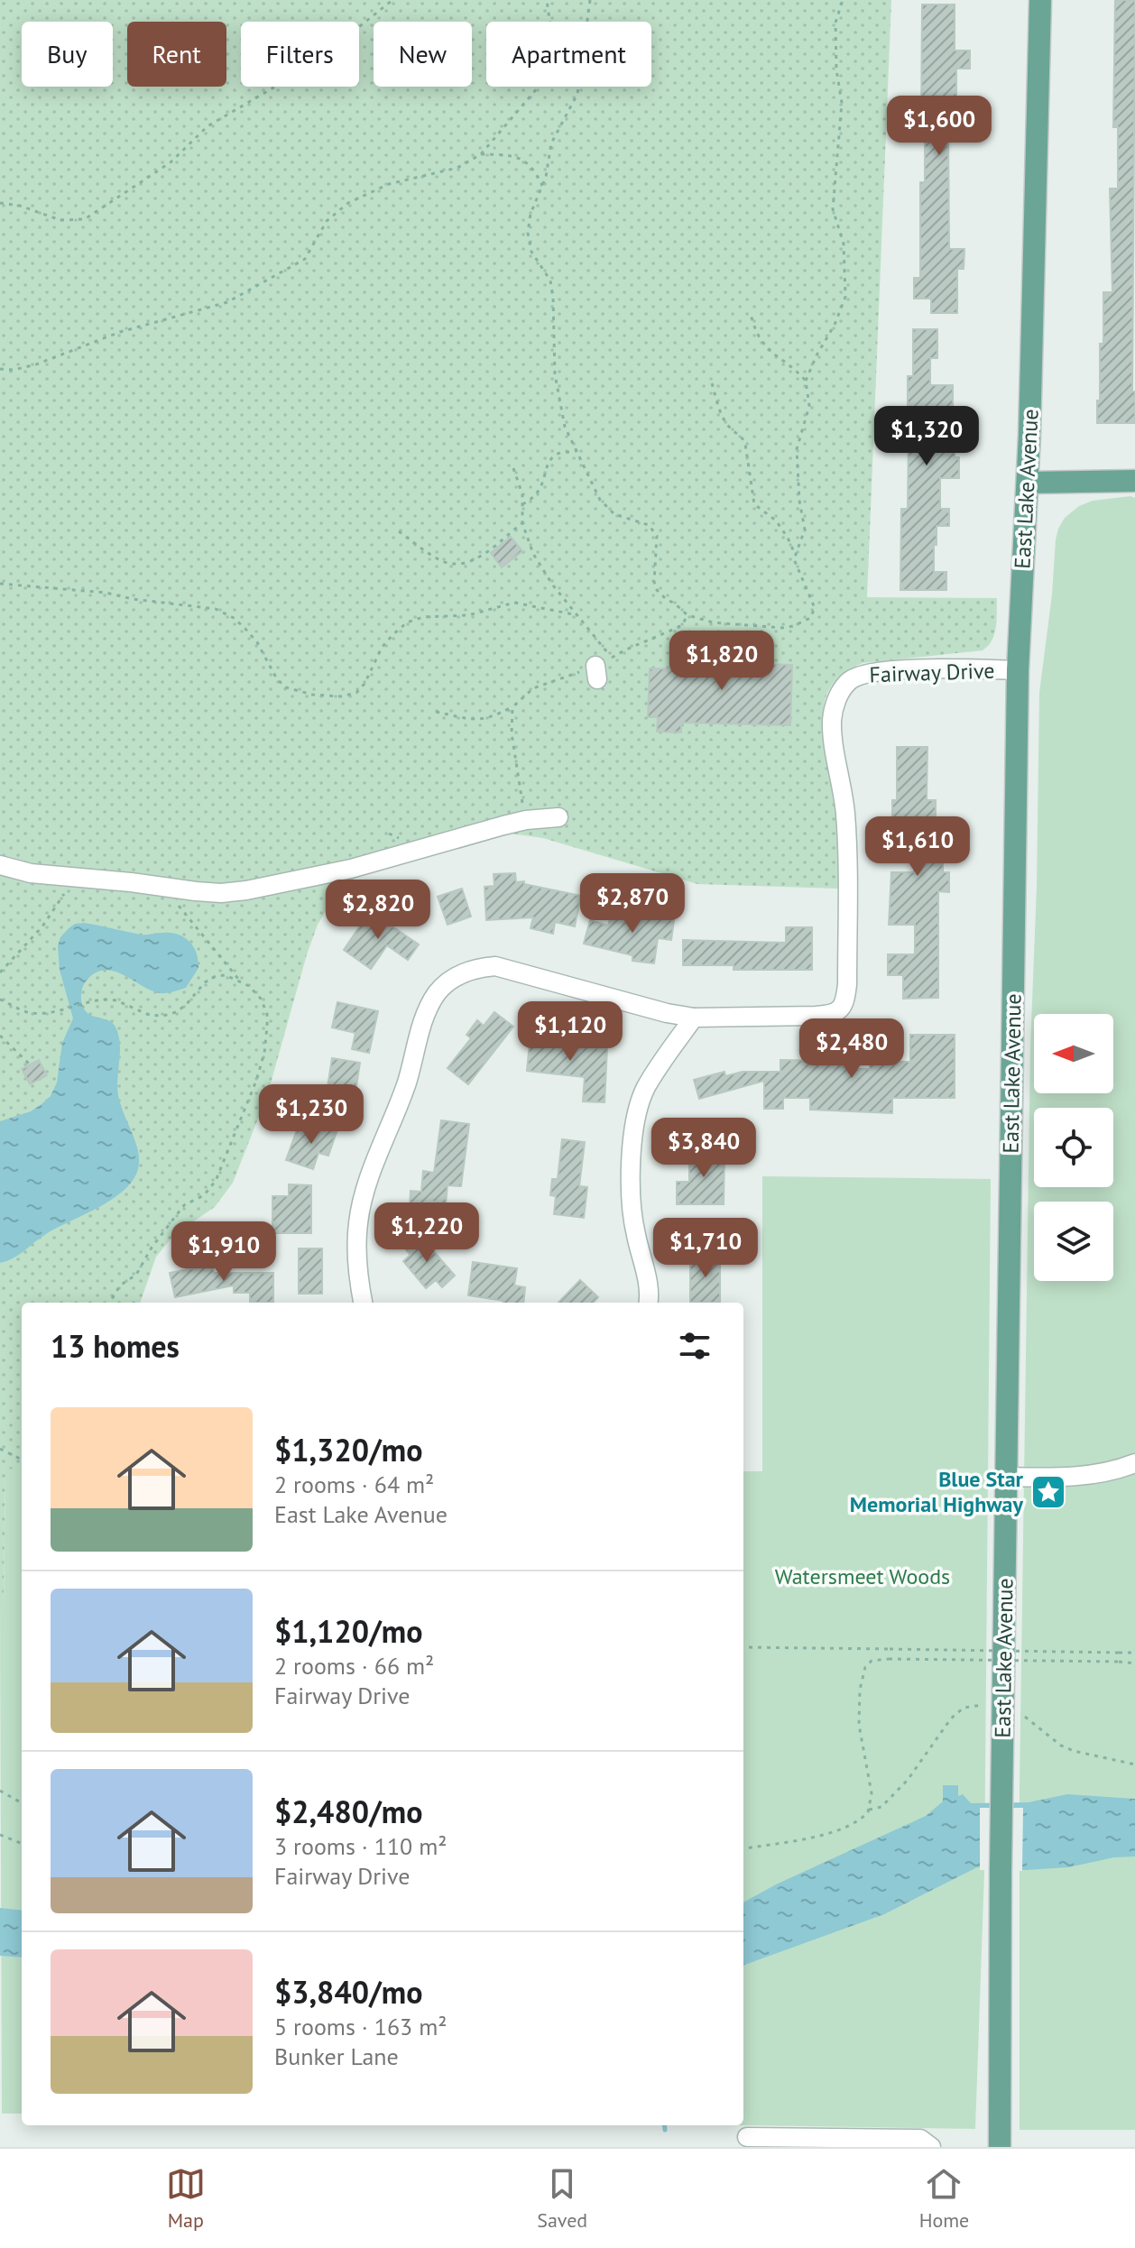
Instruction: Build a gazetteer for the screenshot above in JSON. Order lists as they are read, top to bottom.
{
  "streets": {
    "main road": ["East Lake Avenue"],
    "street": ["Fairway Drive"]
  },
  "crossings": [
    ["East Lake Avenue", "Fairway Drive"]
  ],
  "parks": ["Watersmeet Woods"],
  "places": {
    "place": ["Blue Star Memorial Highway"]
  },
  "north": "left",
  "page": {
    "chip": [
      "Buy",
      "Rent",
      "Filters",
      "New",
      "Apartment"
    ],
    "price": [
      "$1,600",
      "$1,320",
      "$1,820",
      "$1,610",
      "$2,870",
      "$2,820",
      "$1,120",
      "$2,480",
      "$1,230",
      "$3,840",
      "$1,220",
      "$1,710",
      "$1,910"
    ],
    "heading": "13 homes",
    "list": [
      {
        "name": "$1,320/mo",
        "note": "2 rooms · 64 m² · East Lake Avenue"
      },
      {
        "name": "$1,120/mo",
        "note": "2 rooms · 66 m² · Fairway Drive"
      },
      {
        "name": "$2,480/mo",
        "note": "3 rooms · 110 m² · Fairway Drive"
      },
      {
        "name": "$3,840/mo",
        "note": "5 rooms · 163 m² · Bunker Lane"
      }
    ],
    "tabs": ["Map", "Saved", "Home"]
  }
}
